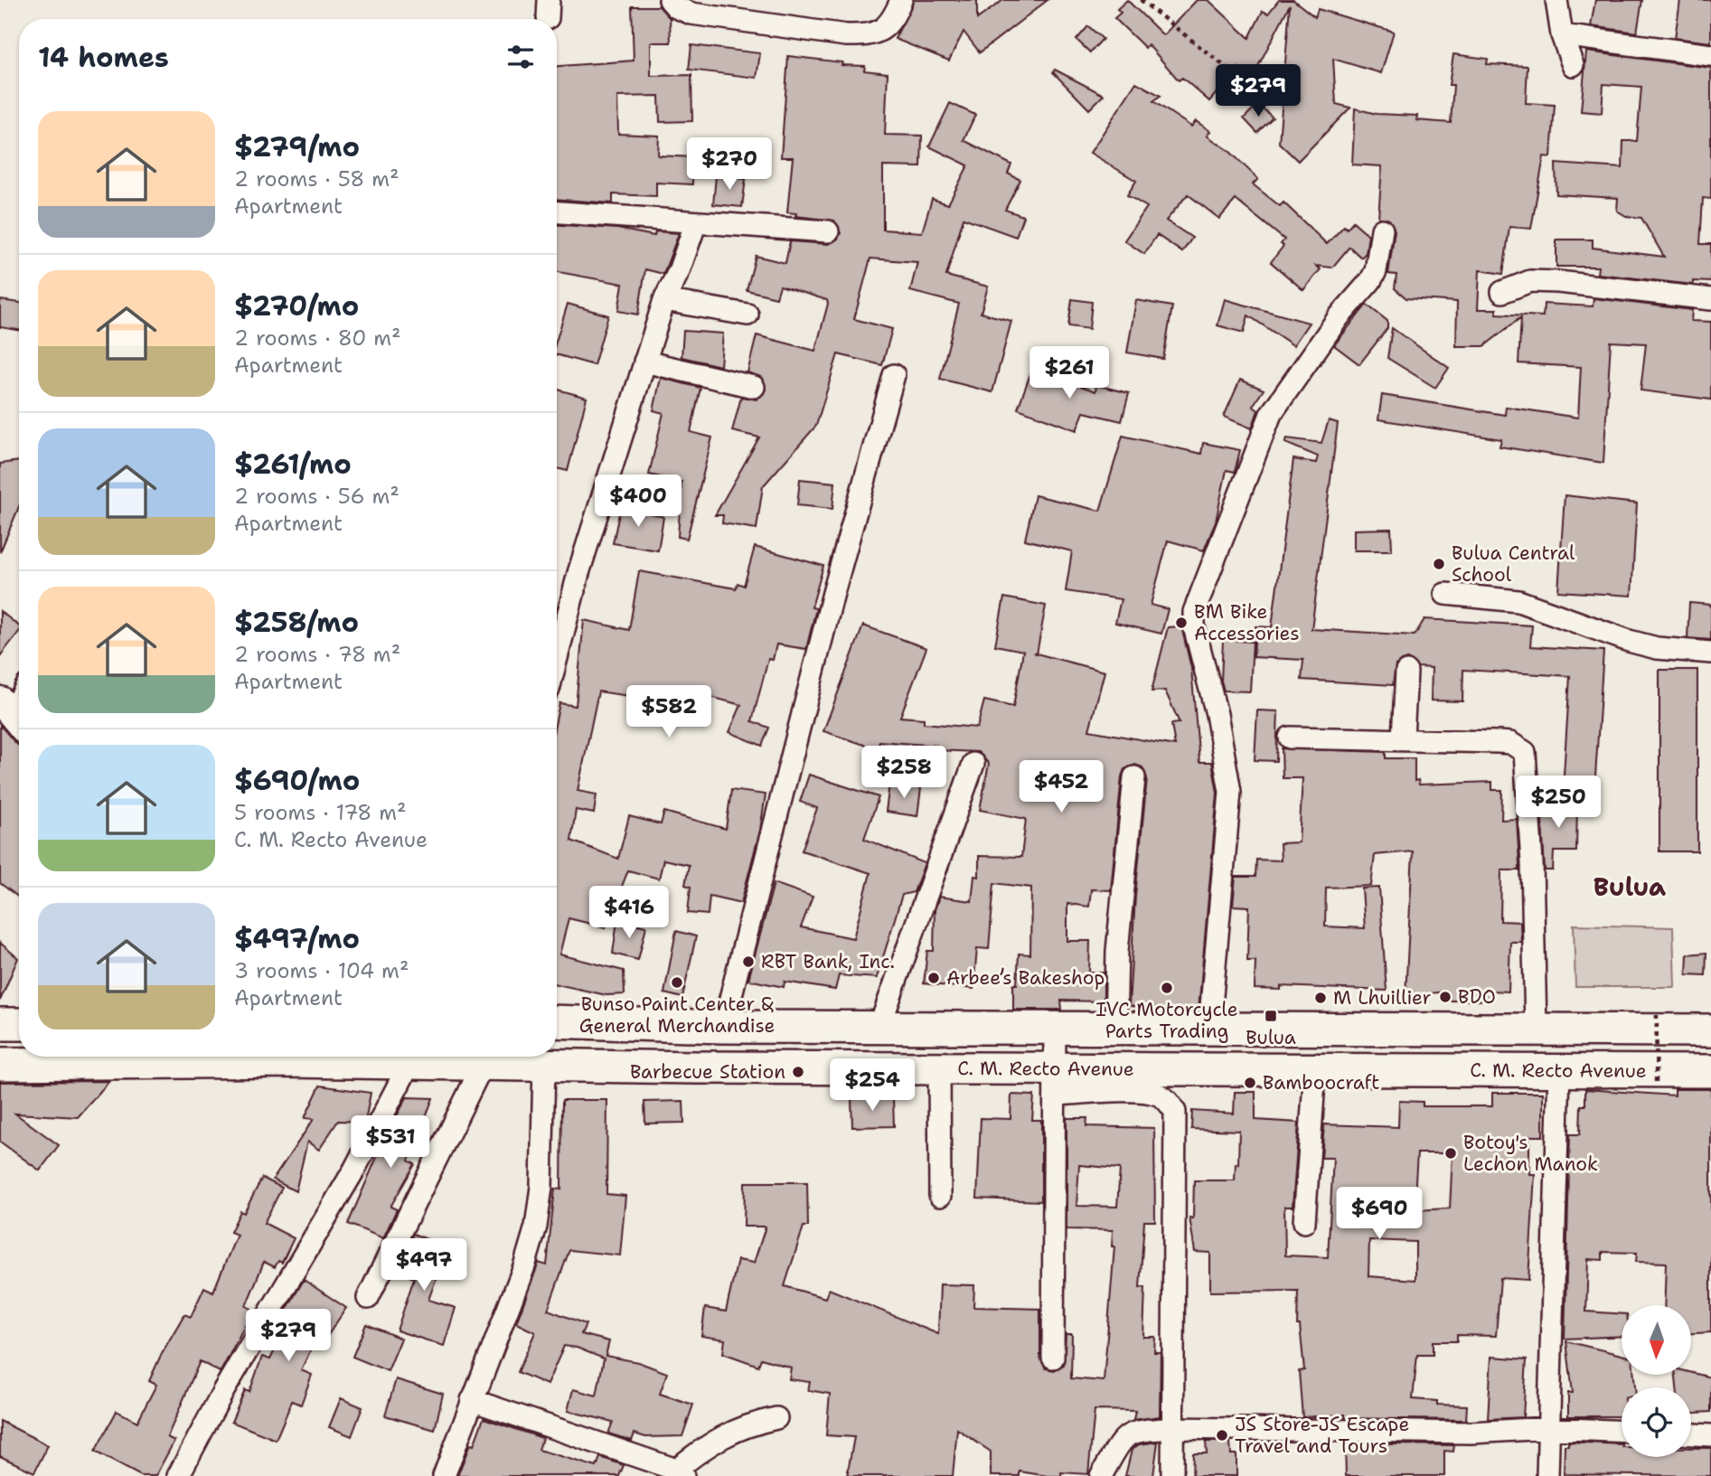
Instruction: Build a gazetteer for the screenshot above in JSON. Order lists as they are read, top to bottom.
{
  "streets": {
    "highway": ["C. M. Recto Avenue"]
  },
  "districts": ["Bulua"],
  "places": {
    "other": [
      "Bulua Central School",
      "BM Bike Accessories",
      "RBT Bank, Inc.",
      "Arbee’s Bakeshop",
      "Bunso Paint Center & General Merchandise",
      "IVC Motorcycle Parts Trading",
      "BDO",
      "M Lhuillier",
      "Barbecue Station",
      "Bamboocraft",
      "Botoy's Lechon Manok",
      "JS Store-JS Escape Travel and Tours"
    ],
    "transit": ["Bulua"]
  },
  "north": "bottom",
  "page": {
    "heading": "14 homes",
    "price": [
      "$279",
      "$270",
      "$261",
      "$400",
      "$582",
      "$258",
      "$452",
      "$250",
      "$416",
      "$254",
      "$531",
      "$690",
      "$497",
      "$279"
    ],
    "list": [
      {
        "name": "$279/mo",
        "note": "2 rooms · 58 m² · Apartment"
      },
      {
        "name": "$270/mo",
        "note": "2 rooms · 80 m² · Apartment"
      },
      {
        "name": "$261/mo",
        "note": "2 rooms · 56 m² · Apartment"
      },
      {
        "name": "$258/mo",
        "note": "2 rooms · 78 m² · Apartment"
      },
      {
        "name": "$690/mo",
        "note": "5 rooms · 178 m² · C. M. Recto Avenue"
      },
      {
        "name": "$497/mo",
        "note": "3 rooms · 104 m² · Apartment"
      }
    ]
  }
}
